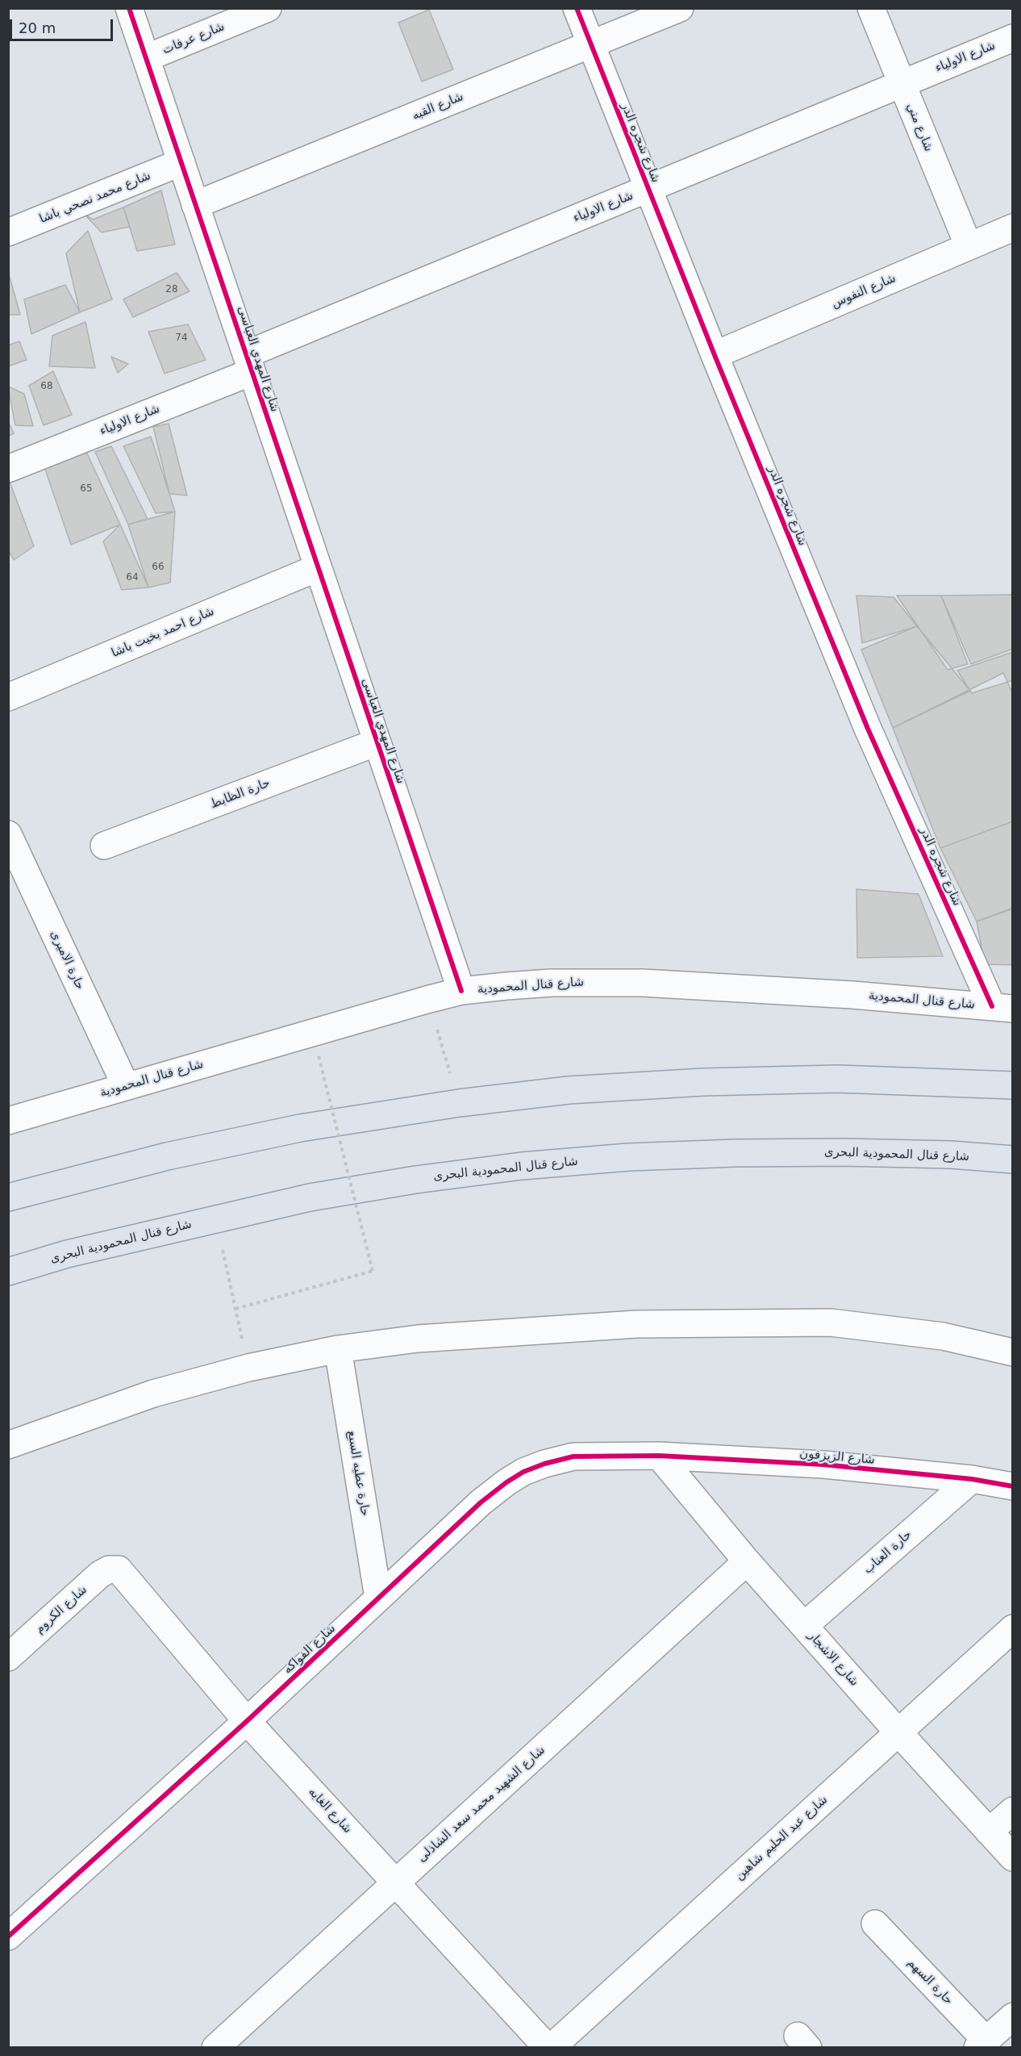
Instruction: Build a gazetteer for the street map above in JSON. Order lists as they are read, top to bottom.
{
  "streets": {
    "main road": ["شارع قنال المحمودية البحرى"],
    "street": [
      "شارع عرفات",
      "شارع الاولياء",
      "شارع القبه",
      "شارع مني",
      "شارع شجره الدر",
      "شارع محمد نصحي باشا",
      "شارع النفوس",
      "شارع المهدي العباسى",
      "شارع احمد بخيت باشا",
      "حارة الظابط",
      "حارة الاميرى",
      "شارع قنال المحمودية",
      "شارع الزيزفون",
      "حارة عطيه السبع",
      "حارة العناب",
      "شارع الكروم",
      "شارع الفواكه",
      "شارع الاشجار",
      "شارع الشهيد محمد سعد الشاذلى",
      "شارع الغابه",
      "شارع عبد الحليم شاهين",
      "حارة السهم"
    ]
  },
  "crossings": [
    ["شارع عرفات", "شارع المهدي العباسى"],
    ["شارع الاولياء", "شارع مني"],
    ["شارع الاولياء", "شارع شجره الدر"],
    ["شارع الاولياء", "شارع المهدي العباسى"],
    ["شارع القبه", "شارع شجره الدر"],
    ["شارع القبه", "شارع المهدي العباسى"],
    ["شارع مني", "شارع النفوس"],
    ["شارع شجره الدر", "شارع النفوس"],
    ["شارع شجره الدر", "شارع قنال المحمودية"],
    ["شارع محمد نصحي باشا", "شارع المهدي العباسى"],
    ["شارع المهدي العباسى", "شارع احمد بخيت باشا"],
    ["شارع المهدي العباسى", "حارة الظابط"],
    ["شارع المهدي العباسى", "شارع قنال المحمودية"],
    ["حارة الاميرى", "شارع قنال المحمودية"],
    ["شارع الزيزفون", "حارة العناب"],
    ["شارع الزيزفون", "شارع الفواكه"],
    ["شارع الزيزفون", "شارع الاشجار"],
    ["حارة عطيه السبع", "شارع الفواكه"],
    ["حارة العناب", "شارع الاشجار"],
    ["شارع الكروم", "شارع الغابه"],
    ["شارع الفواكه", "شارع الاشجار"],
    ["شارع الفواكه", "شارع الغابه"],
    ["شارع الاشجار", "شارع الشهيد محمد سعد الشاذلى"],
    ["شارع الاشجار", "شارع عبد الحليم شاهين"],
    ["شارع الشهيد محمد سعد الشاذلى", "شارع الغابه"],
    ["شارع الغابه", "شارع عبد الحليم شاهين"]
  ],
  "house_numbers": [
    "28",
    "74",
    "68",
    "65",
    "66",
    "64"
  ],
  "scale_bar": "20 m"
}
